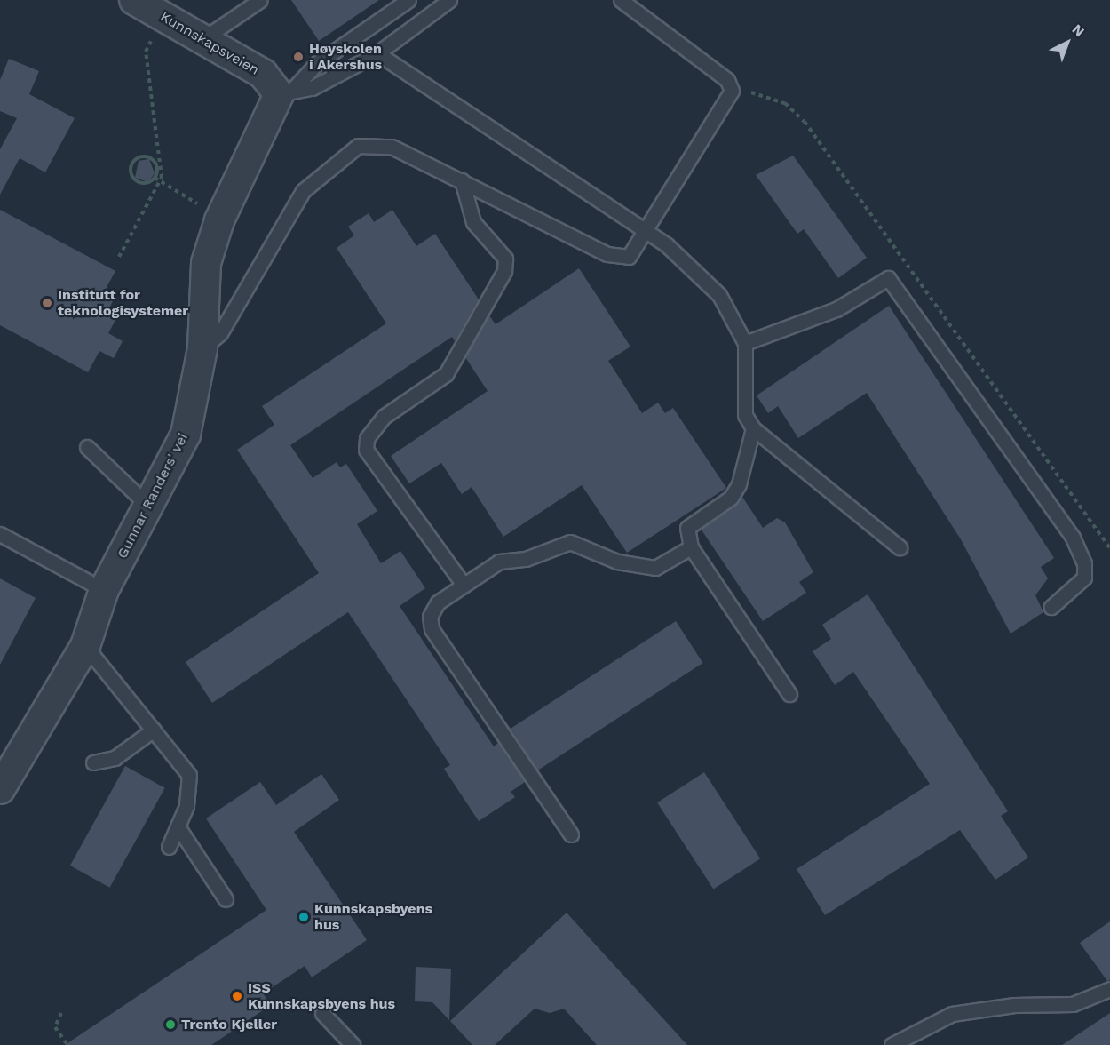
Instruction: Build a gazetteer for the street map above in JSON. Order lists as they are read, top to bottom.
{
  "streets": {
    "street": ["Kunnskapsveien", "Gunnar Randers' vei"]
  },
  "crossings": [
    ["Kunnskapsveien", "Gunnar Randers' vei"]
  ],
  "places": [
    "Høyskolen i Akershus",
    "Institutt for teknologisystemer",
    "Kunnskapsbyens hus",
    "ISS Kunnskapsbyens hus",
    "Trento Kjeller"
  ],
  "north": "top right"
}
